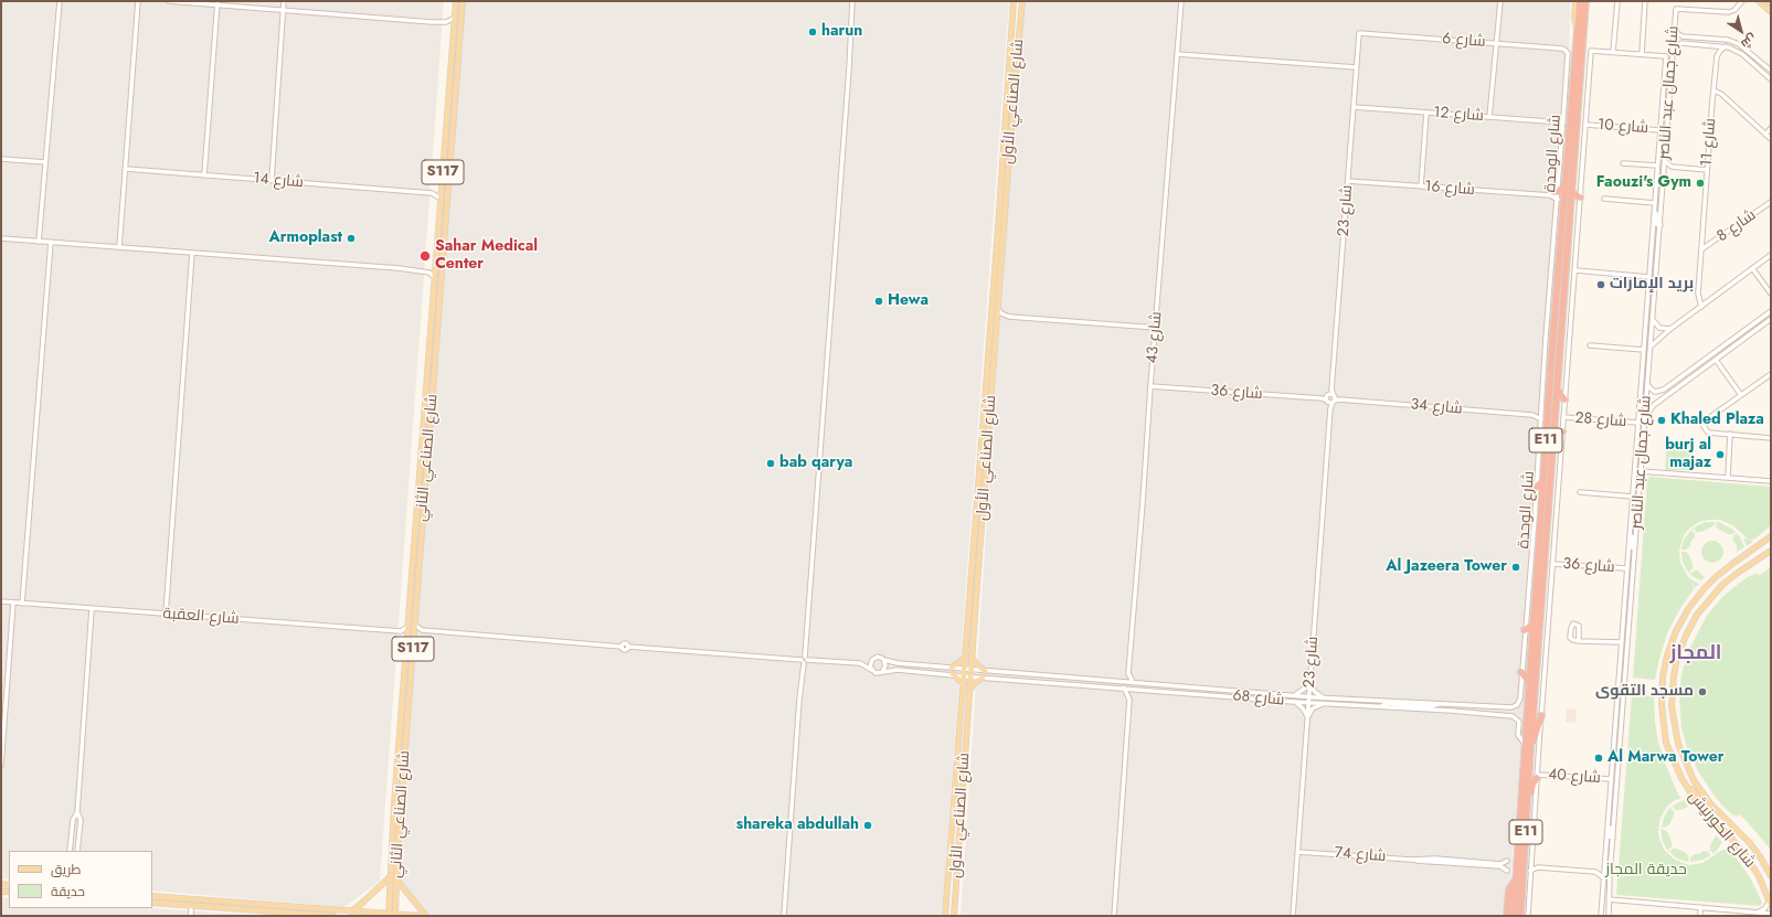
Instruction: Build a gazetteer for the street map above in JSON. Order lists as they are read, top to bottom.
{
  "streets": {
    "highway": ["شارع الوحدة", "E11"],
    "main road": [
      "شارع الصناعي الأول",
      "S117",
      "شارع الصناعي الثاني",
      "شارع الكورنيش"
    ],
    "street": [
      "شارع 6",
      "شارع جمال عبد الناصر",
      "شارع 12",
      "شارع 10",
      "شارع 11",
      "شارع 14",
      "شارع 16",
      "شارع 23",
      "شارع 8",
      "شارع 43",
      "شارع 36",
      "شارع 34",
      "شارع 28",
      "شارع العقبة",
      "شارع 68",
      "شارع 40",
      "شارع 74"
    ]
  },
  "crossings": [
    ["شارع 6", "شارع 23"],
    ["شارع جمال عبد الناصر", "شارع 10"],
    ["شارع جمال عبد الناصر", "شارع 36"],
    ["شارع جمال عبد الناصر", "شارع 28"],
    ["شارع جمال عبد الناصر", "شارع 40"],
    ["شارع الصناعي الأول", "شارع 68"],
    ["شارع 12", "شارع 23"],
    ["شارع 11", "شارع 8"],
    ["شارع الوحدة", "شارع 68"],
    ["شارع 14", "شارع الصناعي الثاني"],
    ["شارع 16", "شارع 23"],
    ["شارع 23", "شارع 36"],
    ["شارع 23", "شارع 34"],
    ["شارع 23", "شارع 68"],
    ["شارع 23", "شارع 74"],
    ["شارع 43", "شارع 36"],
    ["شارع 43", "شارع 68"],
    ["شارع 36", "شارع 34"]
  ],
  "districts": ["المجاز"],
  "parks": ["حديقة المجاز"],
  "places": [
    "harun",
    "Faouzi's Gym",
    "Armoplast",
    "Sahar Medical Center",
    "بريد الإمارات",
    "Hewa",
    "Khaled Plaza",
    "burj al majaz",
    "bab qarya",
    "Al Jazeera Tower",
    "مسجد التقوى",
    "Al Marwa Tower",
    "shareka abdullah"
  ],
  "legend": ["طريق", "حديقة"],
  "north": "bottom right"
}
